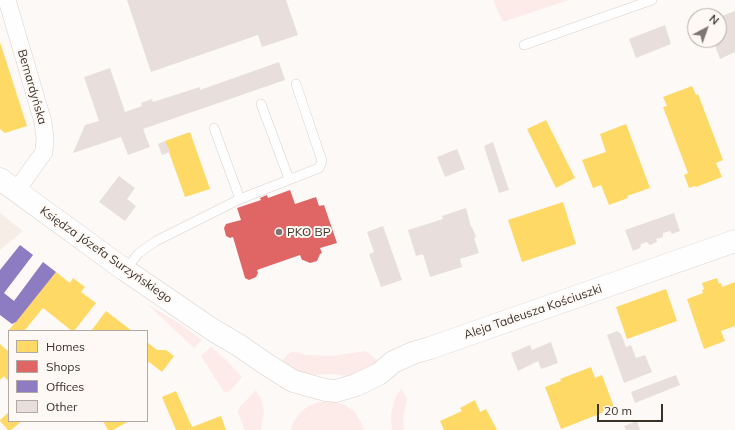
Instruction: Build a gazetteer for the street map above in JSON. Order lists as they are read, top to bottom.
{
  "streets": {
    "street": ["Bernardyńska", "Księdza Józefa Surzyńskiego", "Aleja Tadeusza Kościuszki"]
  },
  "crossings": [
    ["Bernardyńska", "Księdza Józefa Surzyńskiego"],
    ["Księdza Józefa Surzyńskiego", "Aleja Tadeusza Kościuszki"]
  ],
  "places": ["PKO BP"],
  "legend": [
    "Homes",
    "Shops",
    "Offices",
    "Other"
  ],
  "scale_bar": "20 m",
  "north": "top right"
}
